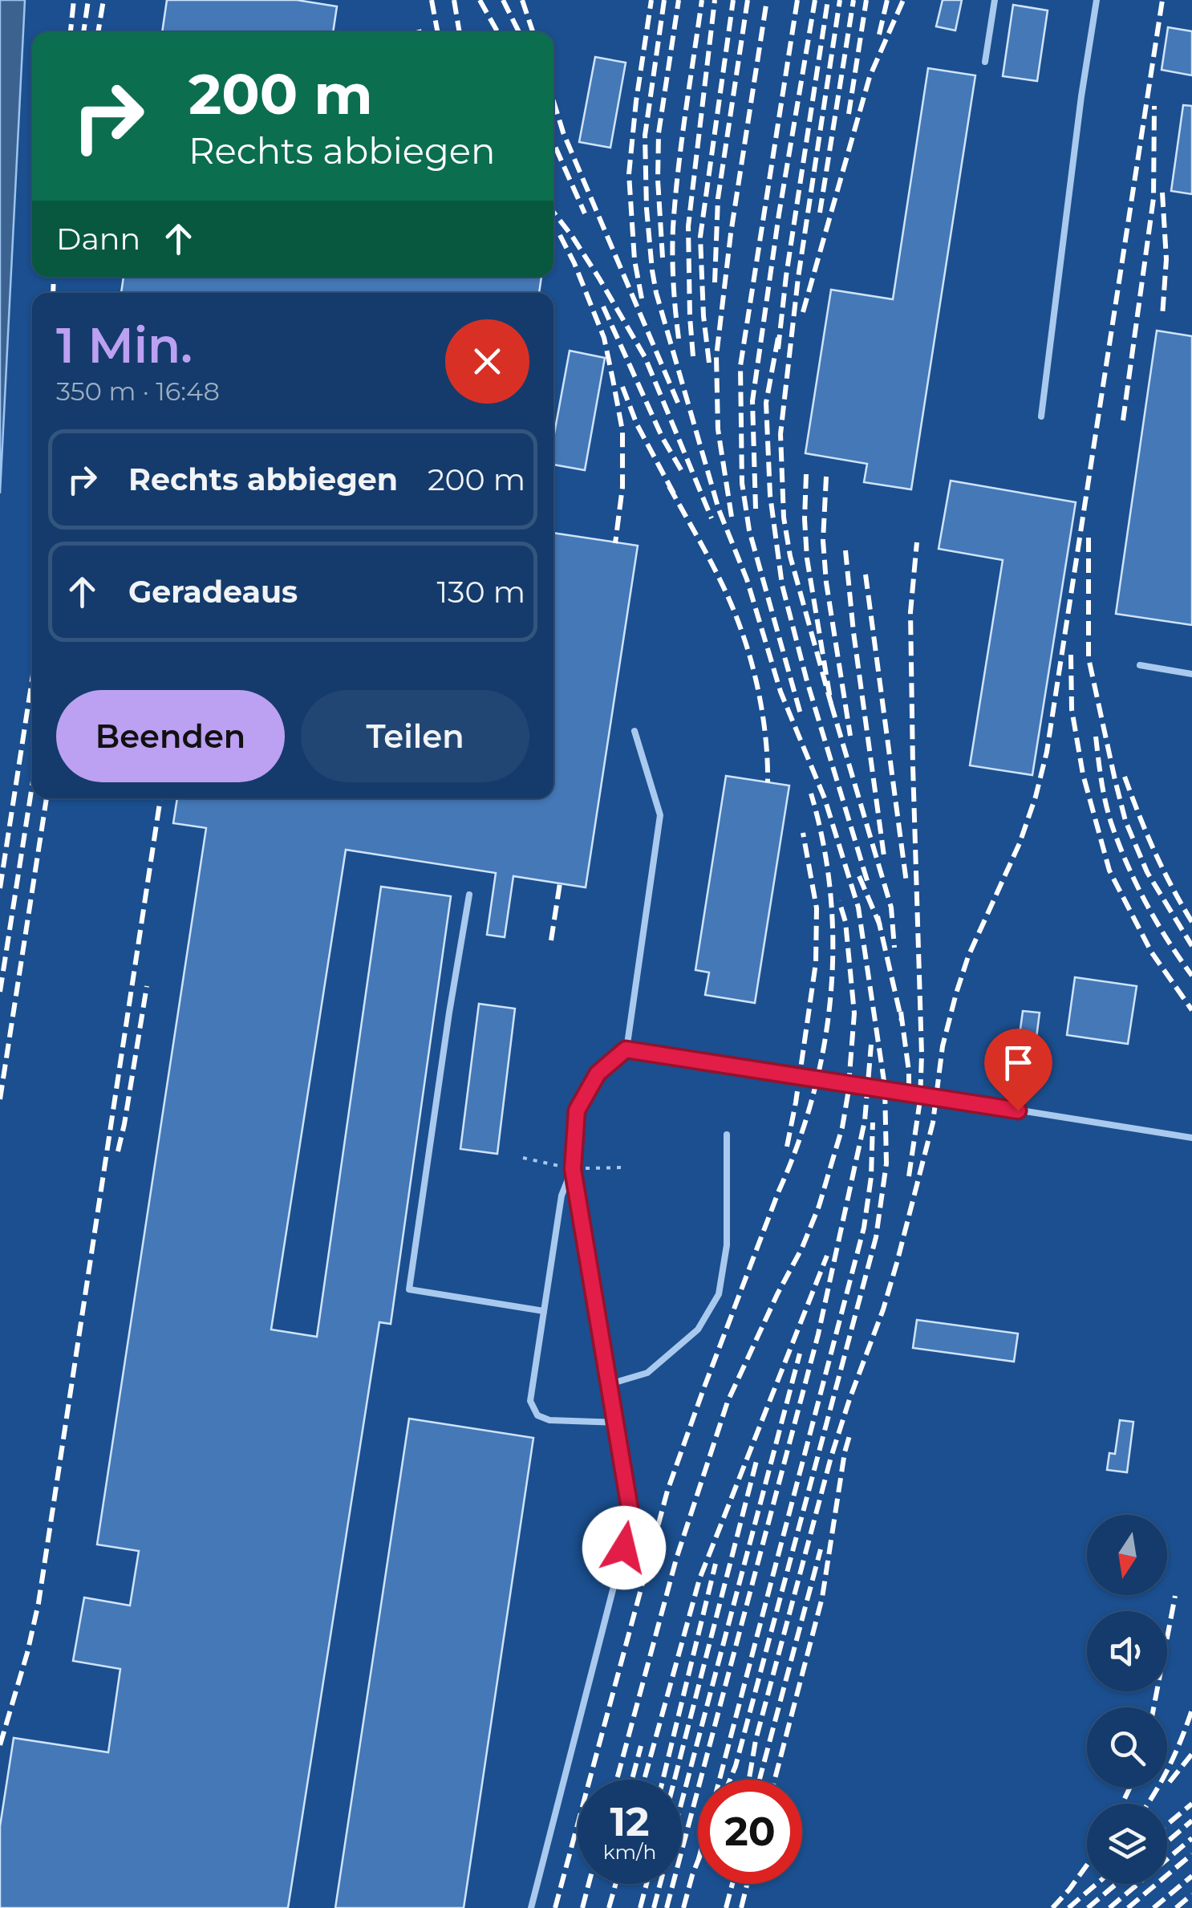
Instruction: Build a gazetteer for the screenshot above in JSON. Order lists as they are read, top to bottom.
{
  "north": "bottom",
  "page": {
    "turn": ["200 m", "Rechts abbiegen"],
    "then": "Dann",
    "heading": ["1 Min.", "350 m · 16:48"],
    "list": [
      {
        "name": "Rechts abbiegen",
        "value": "200 m"
      },
      {
        "name": "Geradeaus",
        "value": "130 m"
      }
    ],
    "buttons": ["Beenden", "Teilen"],
    "speed": "12 km/h",
    "limit": "20"
  }
}
